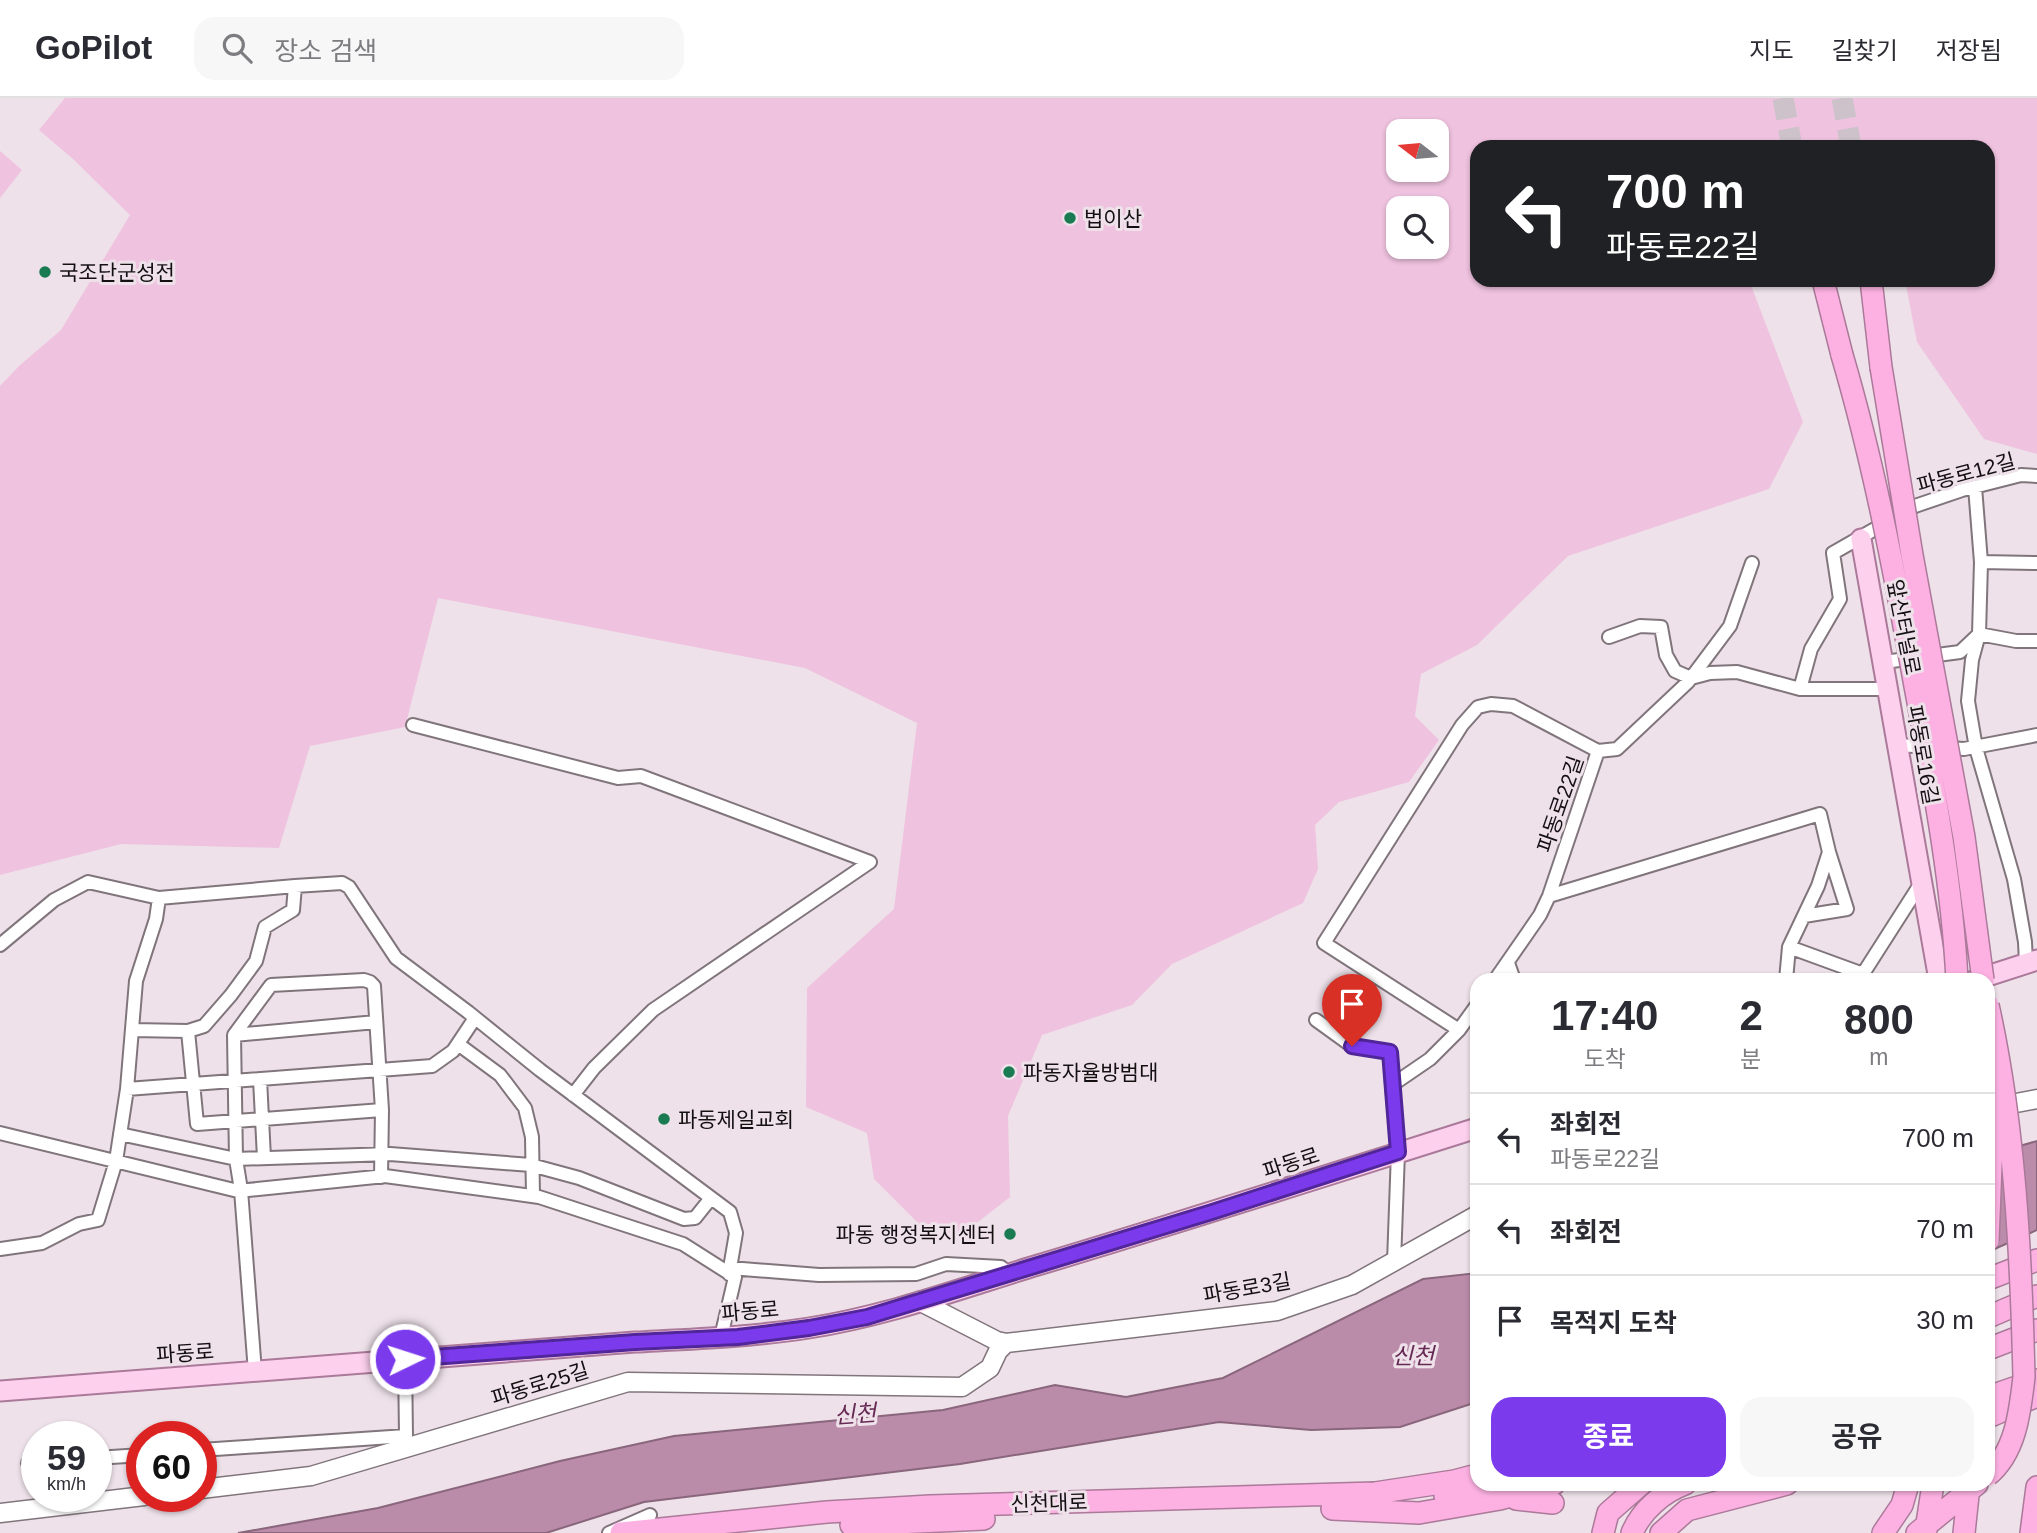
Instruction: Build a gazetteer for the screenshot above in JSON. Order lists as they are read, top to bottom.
{
  "streets": {
    "highway": ["앞산터널로", "신천대로"],
    "main road": ["파동로16길", "파동로"],
    "street": [
      "파동로12길",
      "파동로22길",
      "파동로3길",
      "파동로25길"
    ]
  },
  "crossings": [
    ["파동로12길", "파동로16길"],
    ["파동로3길", "파동로25길"]
  ],
  "water": ["신천"],
  "places": [
    "법이산",
    "국조단군성전",
    "파동자율방범대",
    "파동제일교회",
    "파동 행정복지센터"
  ],
  "north": "left",
  "page": {
    "header": "GoPilot",
    "search": "장소 검색",
    "nav": ["지도", "길찾기", "저장됨"],
    "turn": ["700 m", "파동로22길"],
    "eta": [
      "17:40",
      "도착",
      "2",
      "분",
      "800",
      "m"
    ],
    "list": [
      {
        "name": "좌회전",
        "note": "파동로22길",
        "value": "700 m"
      },
      {
        "name": "좌회전",
        "value": "70 m"
      },
      {
        "name": "목적지 도착",
        "value": "30 m"
      }
    ],
    "buttons": ["종료", "공유"],
    "speed": "59 km/h",
    "limit": "60"
  }
}
